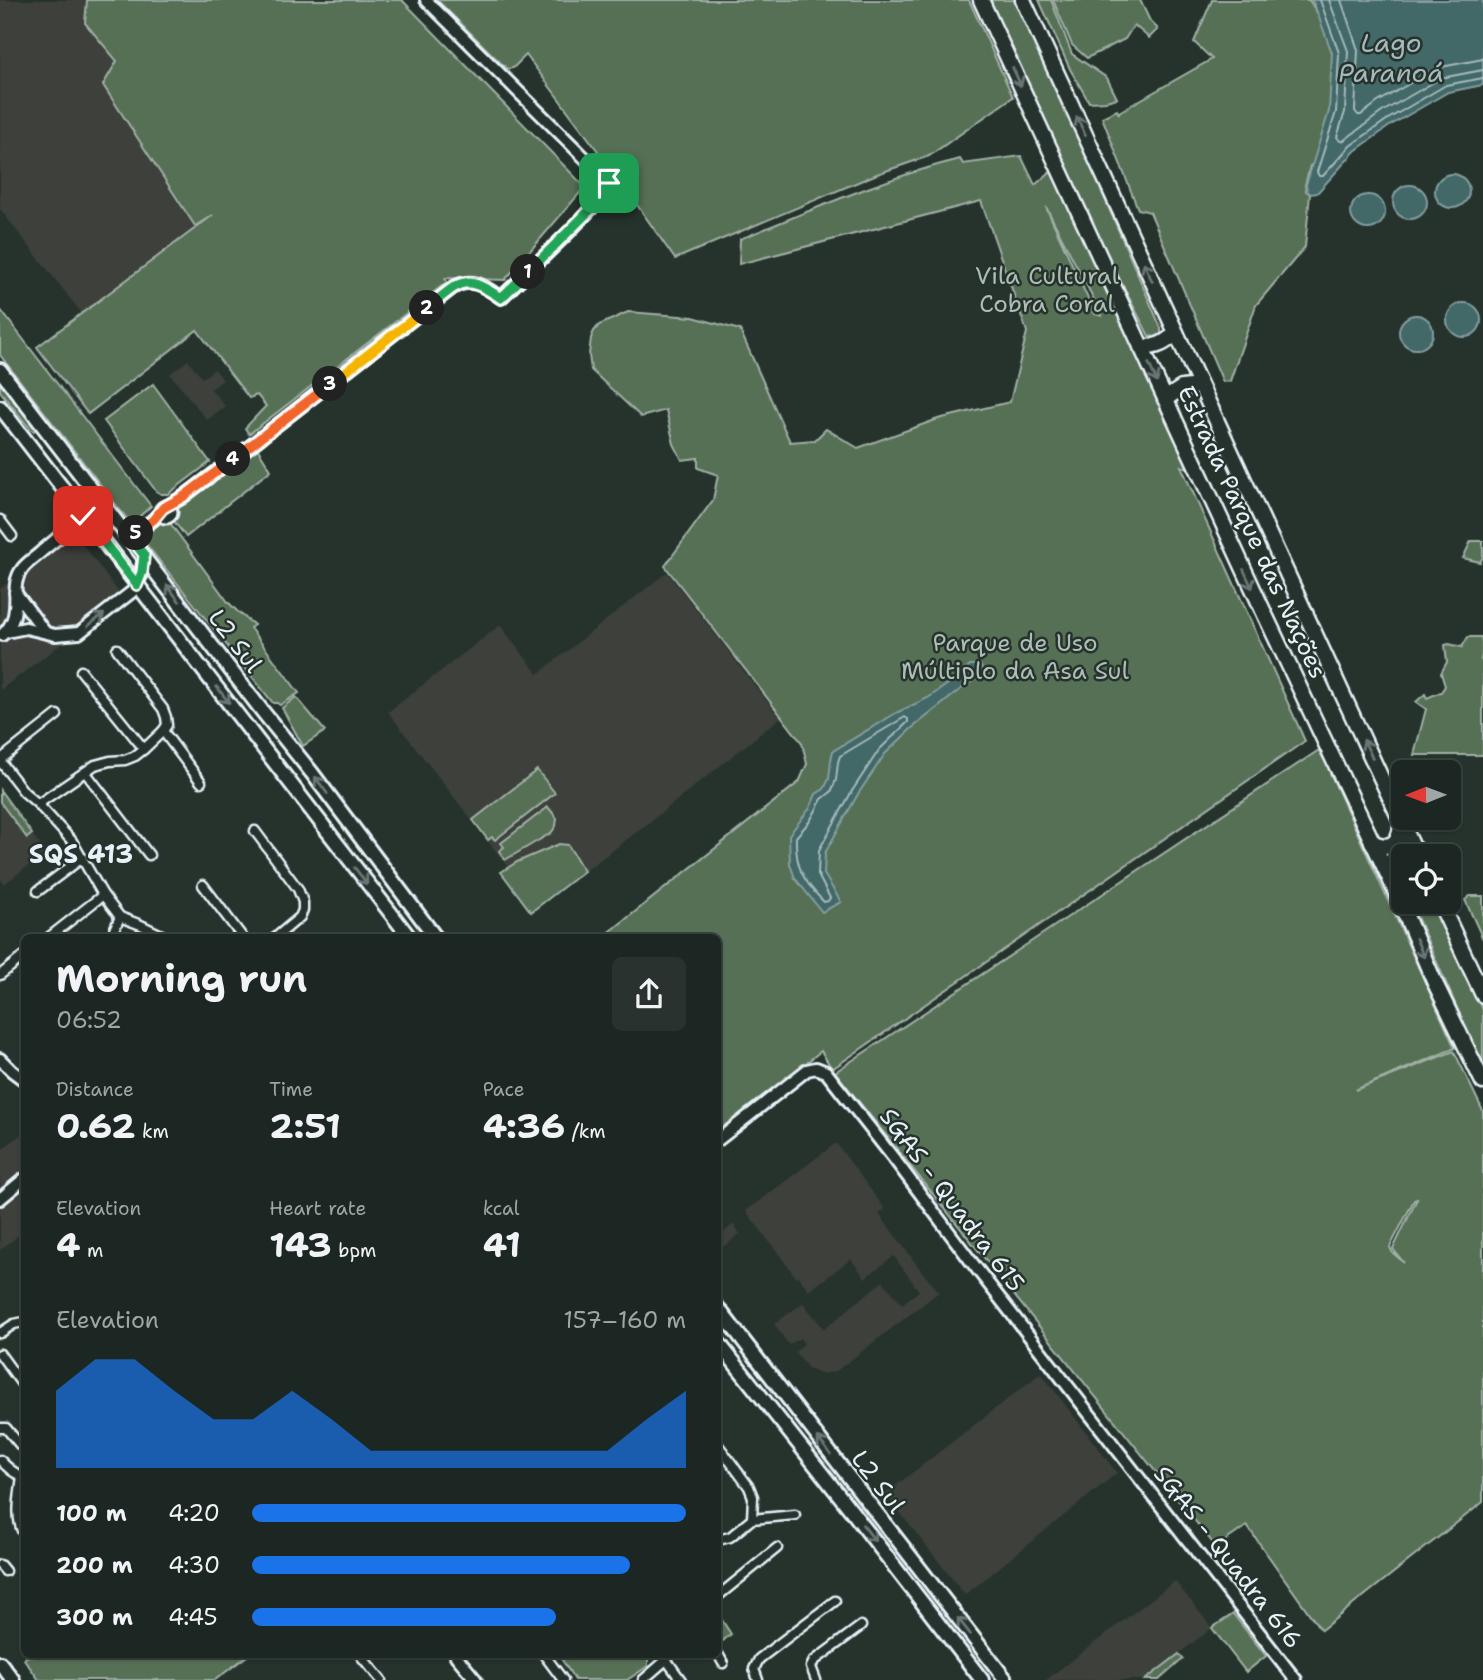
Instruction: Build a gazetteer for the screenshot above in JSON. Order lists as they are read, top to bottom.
{
  "streets": {
    "highway": ["Estrada Parque das Nações"],
    "main road": ["L2 Sul"],
    "street": ["SGAS - Quadra 615", "SGAS - Quadra 616"]
  },
  "crossings": [
    ["SGAS - Quadra 615", "SGAS - Quadra 616"]
  ],
  "districts": ["SQS 413"],
  "water": ["Lago Paranoá"],
  "parks": ["Vila Cultural Cobra Coral", "Parque de Uso Múltiplo da Asa Sul"],
  "north": "left",
  "page": {
    "pins": [
      "1",
      "2",
      "3",
      "4",
      "5"
    ],
    "heading": ["Morning run", "06:52"],
    "stats": [
      ["Distance", "0.62 km"],
      ["Time", "2:51"],
      ["Pace", "4:36 /km"],
      ["Elevation", "4 m"],
      ["Heart rate", "143 bpm"],
      ["kcal", "41"]
    ],
    "chart": ["Elevation", "157–160 m"],
    "list": [
      {
        "name": "100 m",
        "note": "4:20"
      },
      {
        "name": "200 m",
        "note": "4:30"
      },
      {
        "name": "300 m",
        "note": "4:45"
      }
    ]
  }
}
